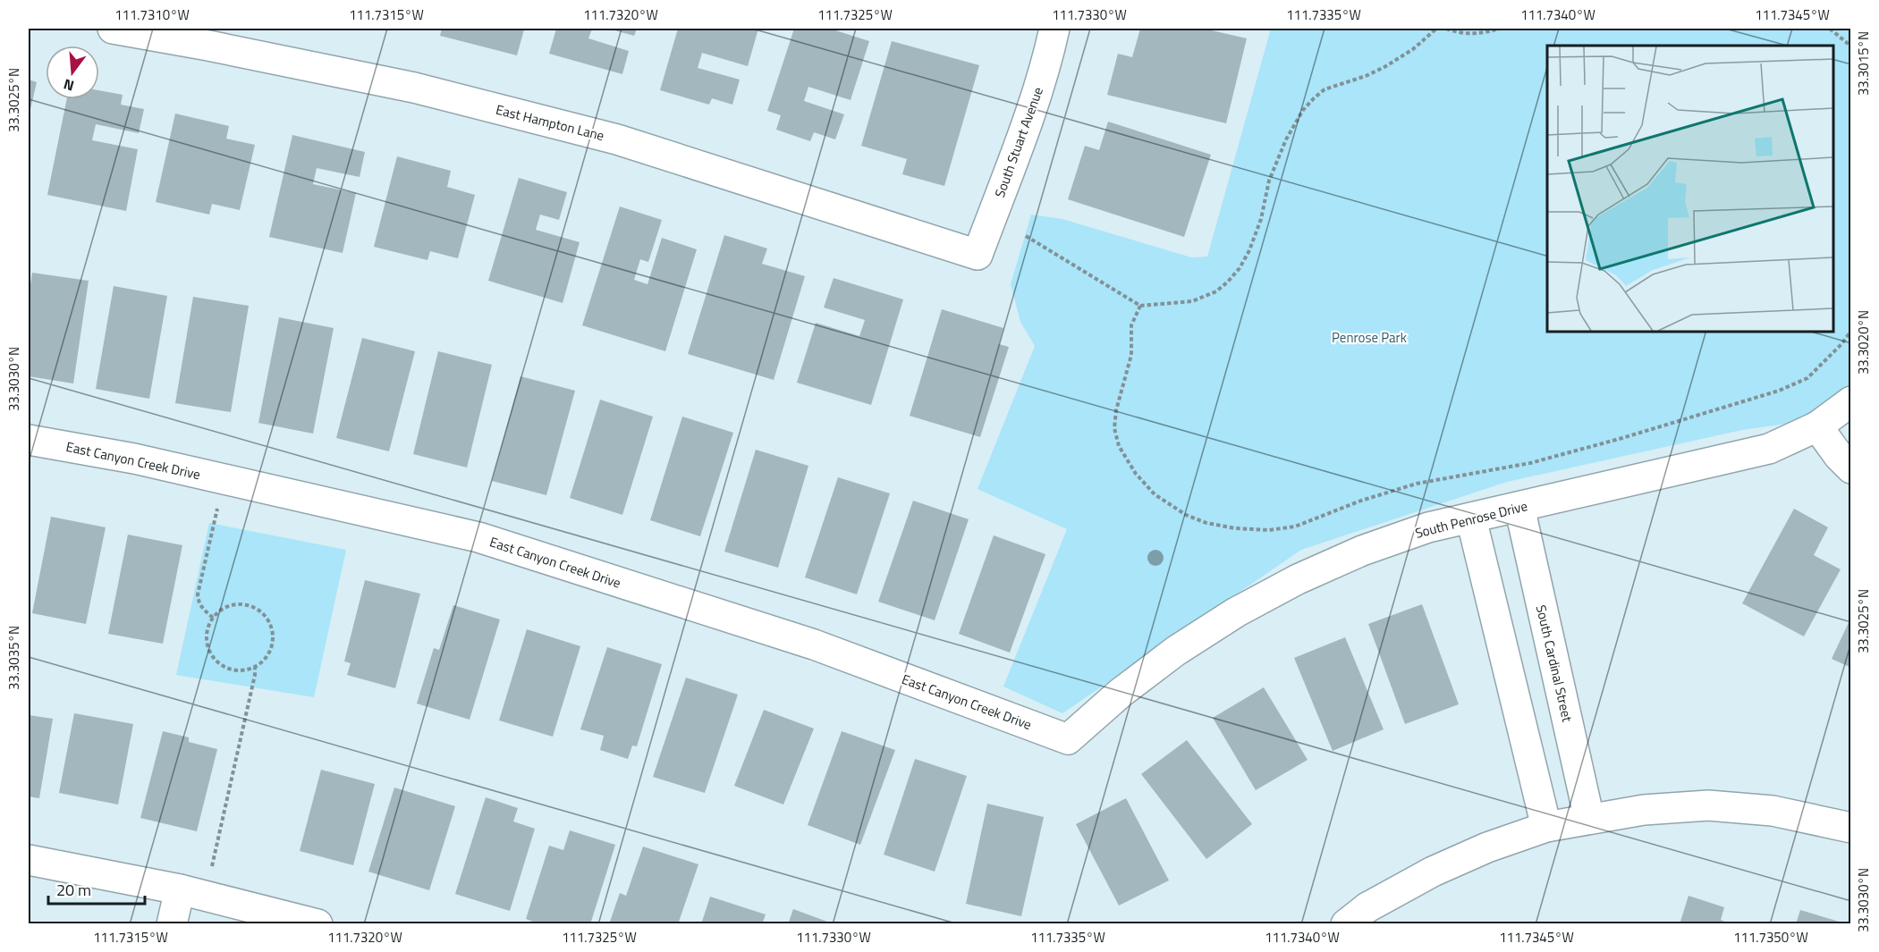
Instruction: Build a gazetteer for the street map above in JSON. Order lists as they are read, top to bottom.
{
  "streets": {
    "street": [
      "East Hampton Lane",
      "South Stuart Avenue",
      "East Canyon Creek Drive",
      "South Penrose Drive",
      "South Cardinal Street"
    ]
  },
  "crossings": [
    ["East Hampton Lane", "South Stuart Avenue"],
    ["East Canyon Creek Drive", "South Penrose Drive"],
    ["South Penrose Drive", "South Cardinal Street"]
  ],
  "parks": ["Penrose Park"],
  "scale_bar": "20 m",
  "north": "bottom",
  "coordinates": [
    "111.7310°W",
    "111.7315°W",
    "111.7320°W",
    "111.7325°W",
    "111.7330°W",
    "111.7335°W",
    "111.7340°W",
    "111.7345°W",
    "33.3015°N",
    "33.3025°N",
    "33.3020°N",
    "33.3030°N",
    "33.3035°N",
    "111.7350°W"
  ]
}
